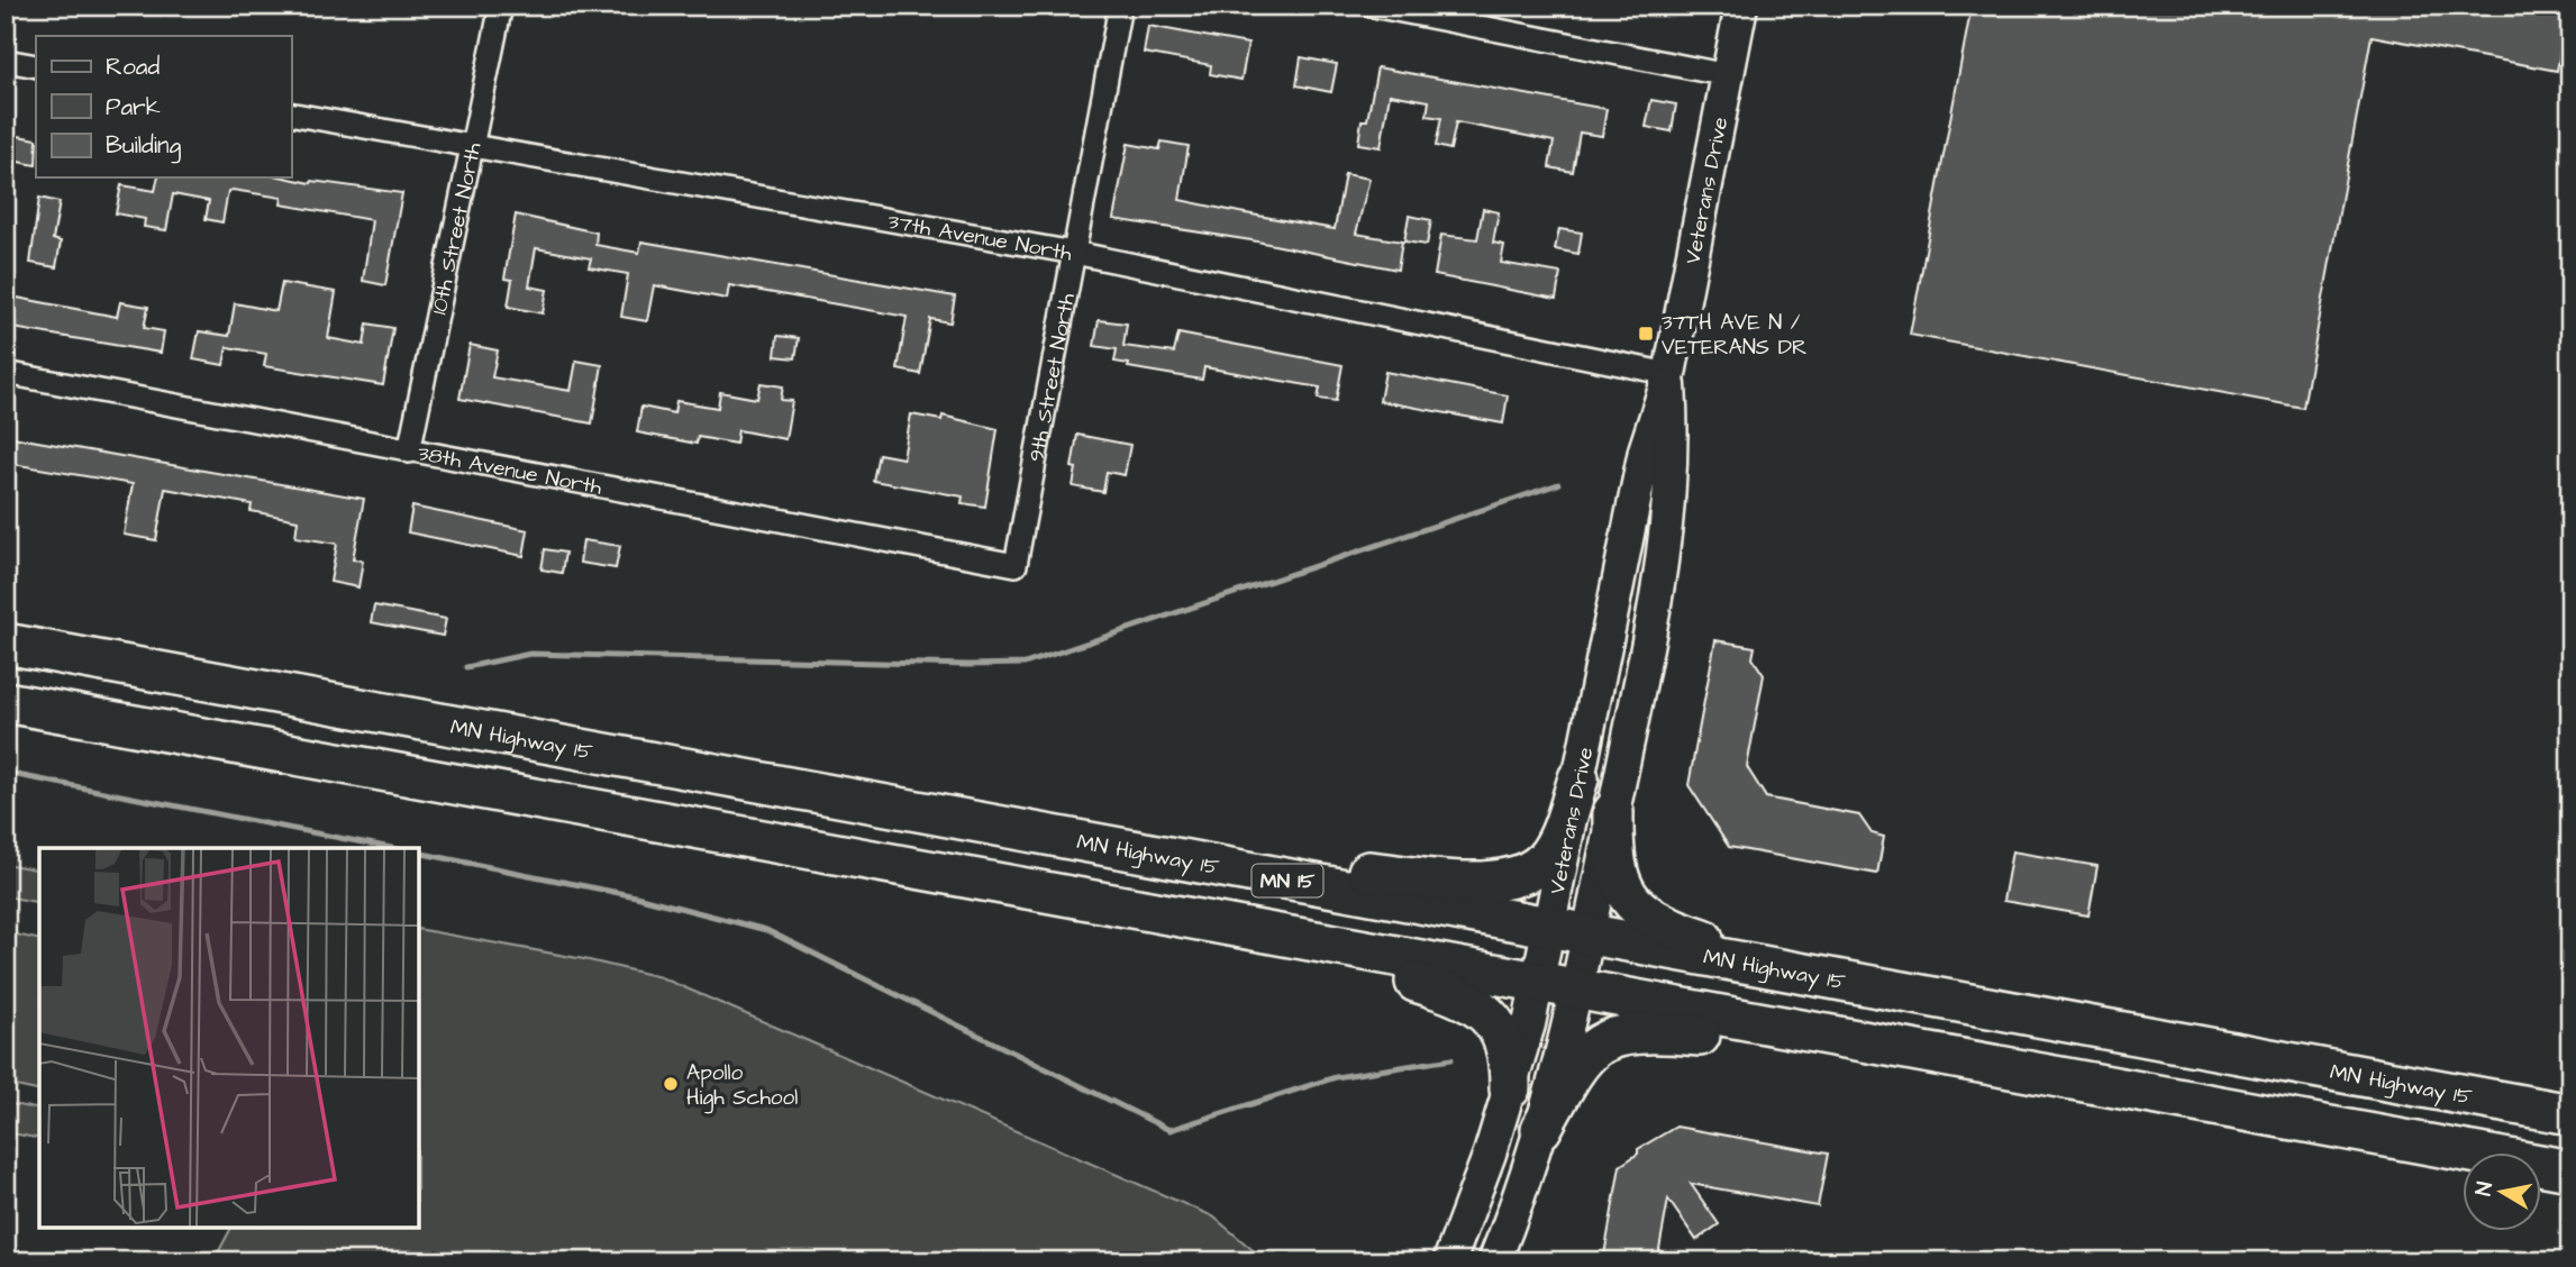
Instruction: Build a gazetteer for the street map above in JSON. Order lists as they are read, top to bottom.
{
  "streets": {
    "highway": ["MN Highway 15", "MN 15"],
    "main road": ["Veterans Drive"],
    "street": [
      "10th Street North",
      "37th Avenue North",
      "9th Street North",
      "38th Avenue North"
    ]
  },
  "crossings": [
    ["Veterans Drive", "37th Avenue North"],
    ["Veterans Drive", "MN Highway 15"],
    ["10th Street North", "37th Avenue North"],
    ["10th Street North", "38th Avenue North"],
    ["37th Avenue North", "9th Street North"],
    ["9th Street North", "38th Avenue North"]
  ],
  "places": {
    "transit": ["37TH AVE N / VETERANS DR"],
    "other": ["Apollo High School"]
  },
  "legend": ["Road", "Park", "Building"],
  "north": "left"
}
